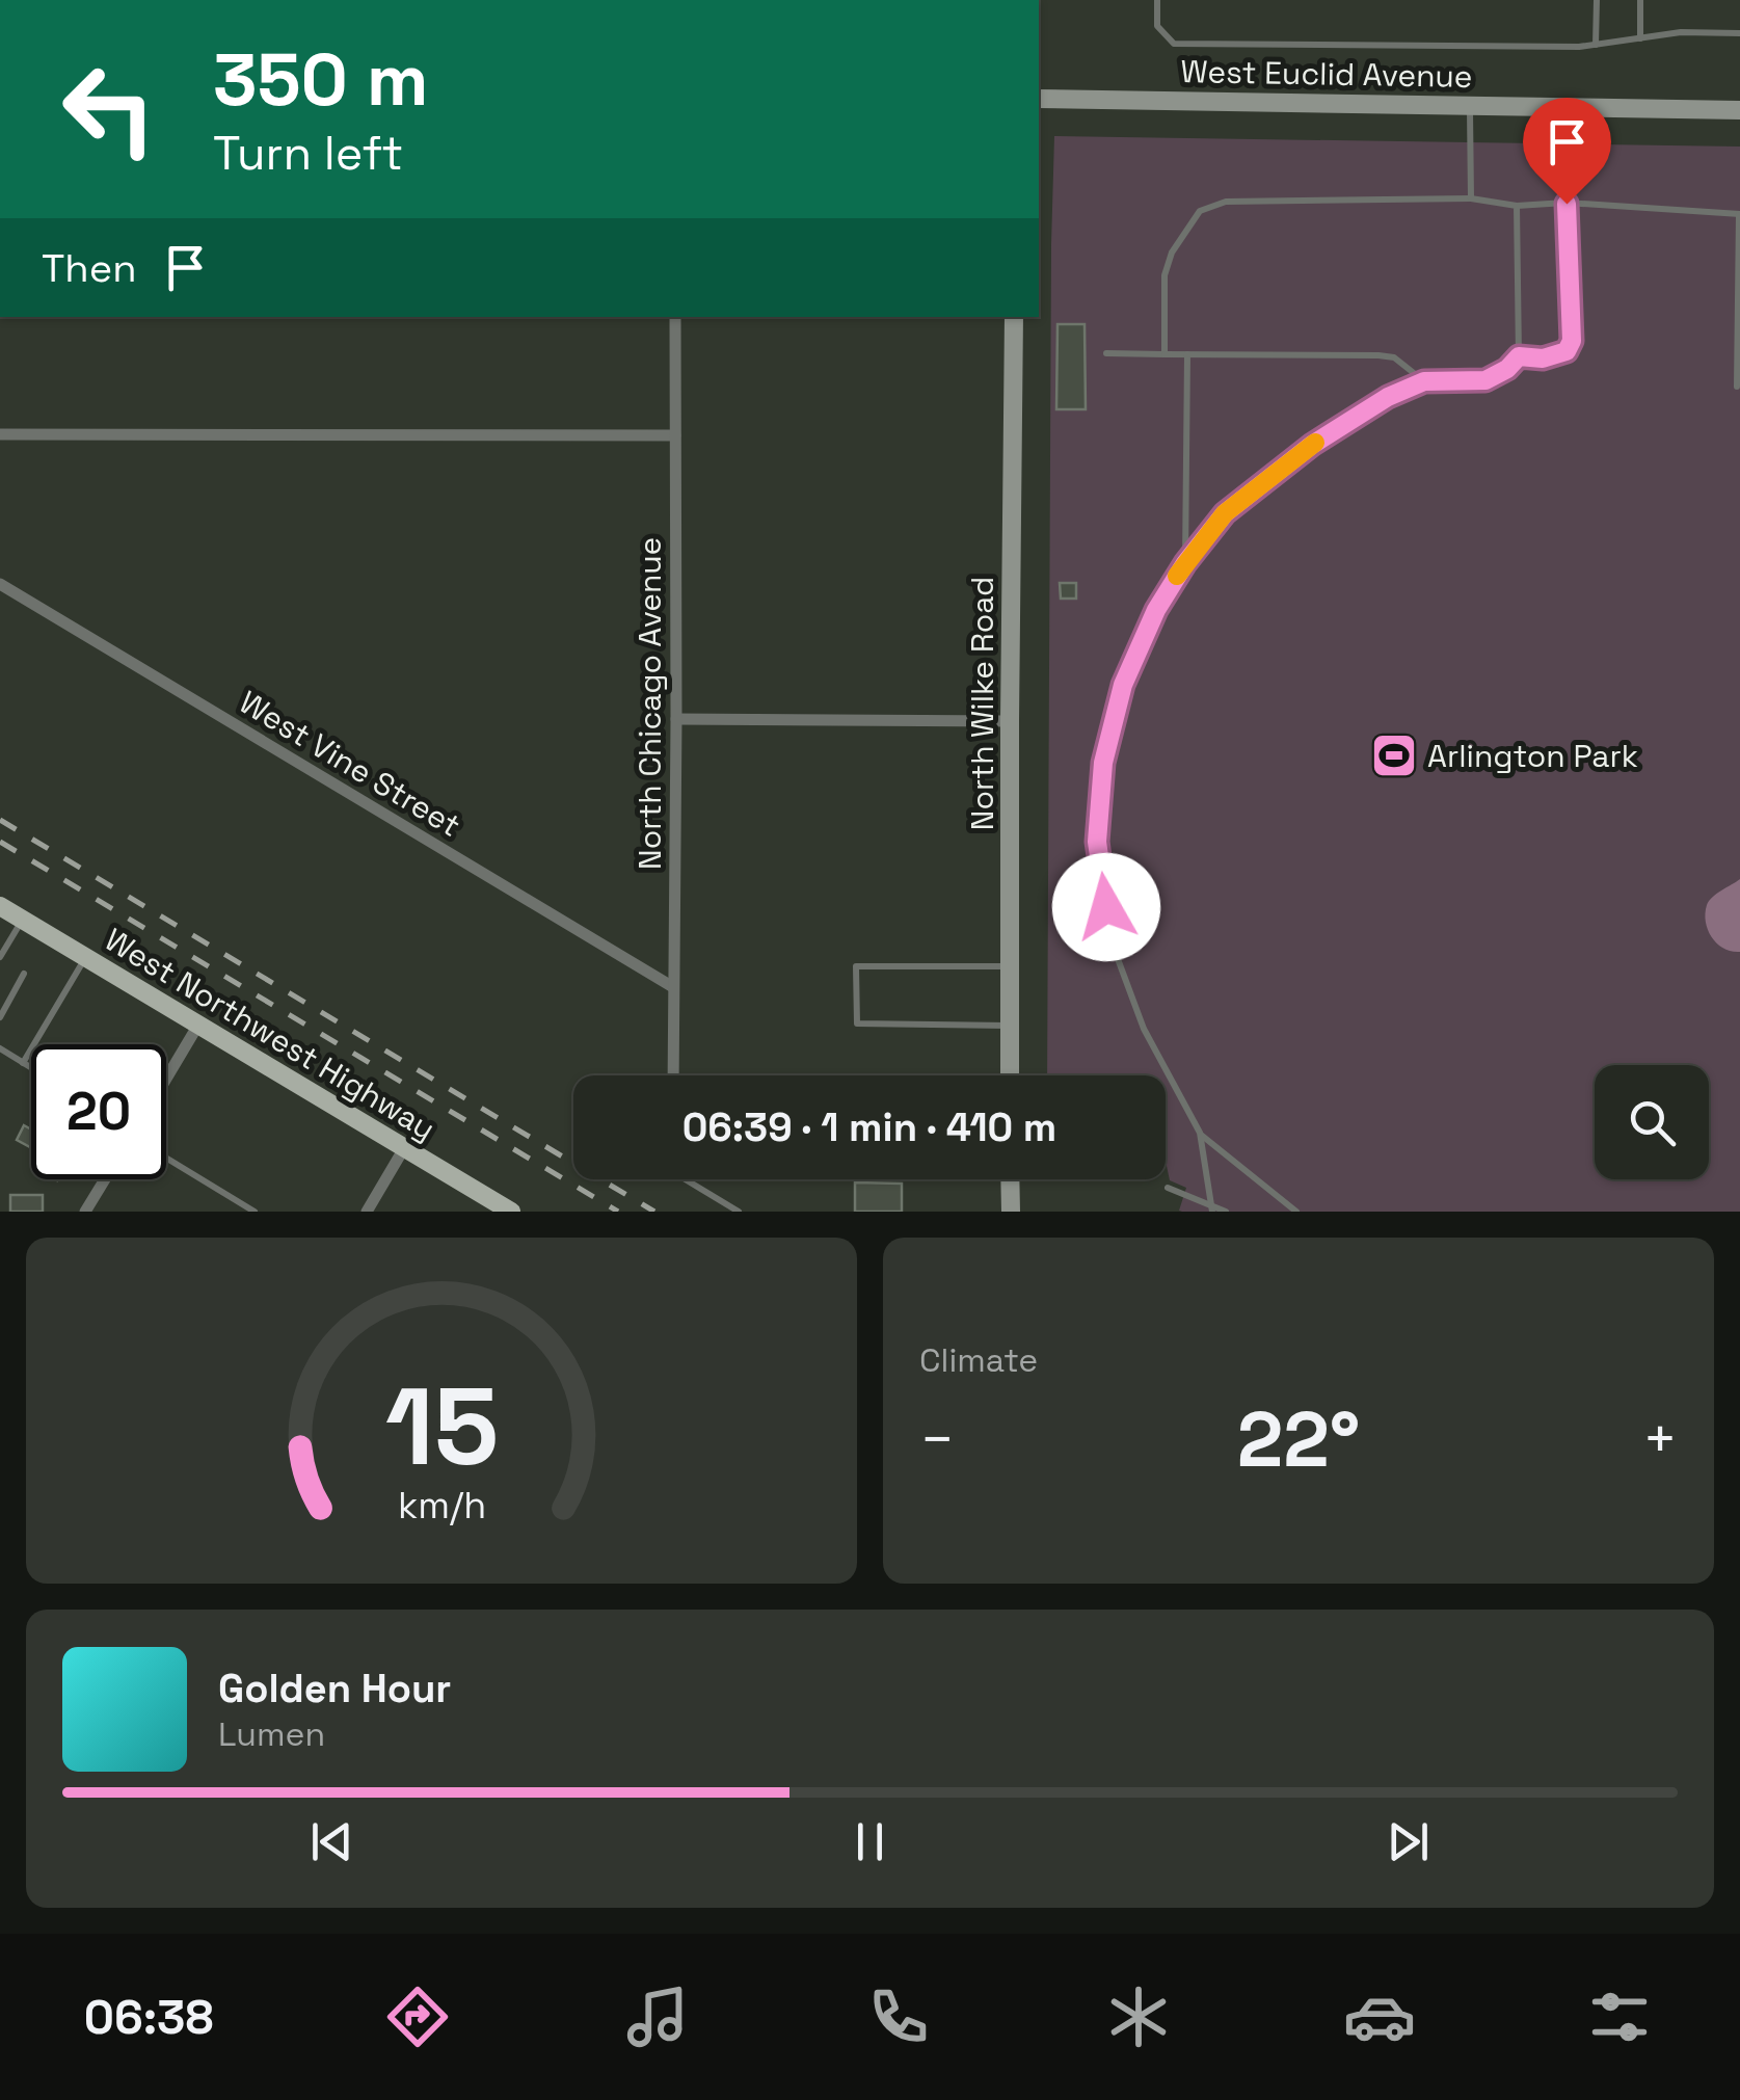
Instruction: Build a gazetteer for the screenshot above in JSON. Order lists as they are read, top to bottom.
{
  "streets": {
    "main road": ["West Euclid Avenue", "North Wilke Road", "West Northwest Highway"],
    "street": ["North Chicago Avenue", "West Vine Street"]
  },
  "crossings": [
    ["North Chicago Avenue", "West Vine Street"]
  ],
  "places": {
    "sports": ["Arlington Park"]
  },
  "page": {
    "turn": ["350 m", "Turn left"],
    "then": "Then",
    "limit": "20",
    "trip": "06:39 · 1 min · 410 m",
    "tile": "Climate",
    "heat": ["−", "22°", "+"],
    "song": ["Golden Hour", "Lumen"],
    "tabs": "06:38",
    "gauge": ["15", "km/h"]
  }
}
